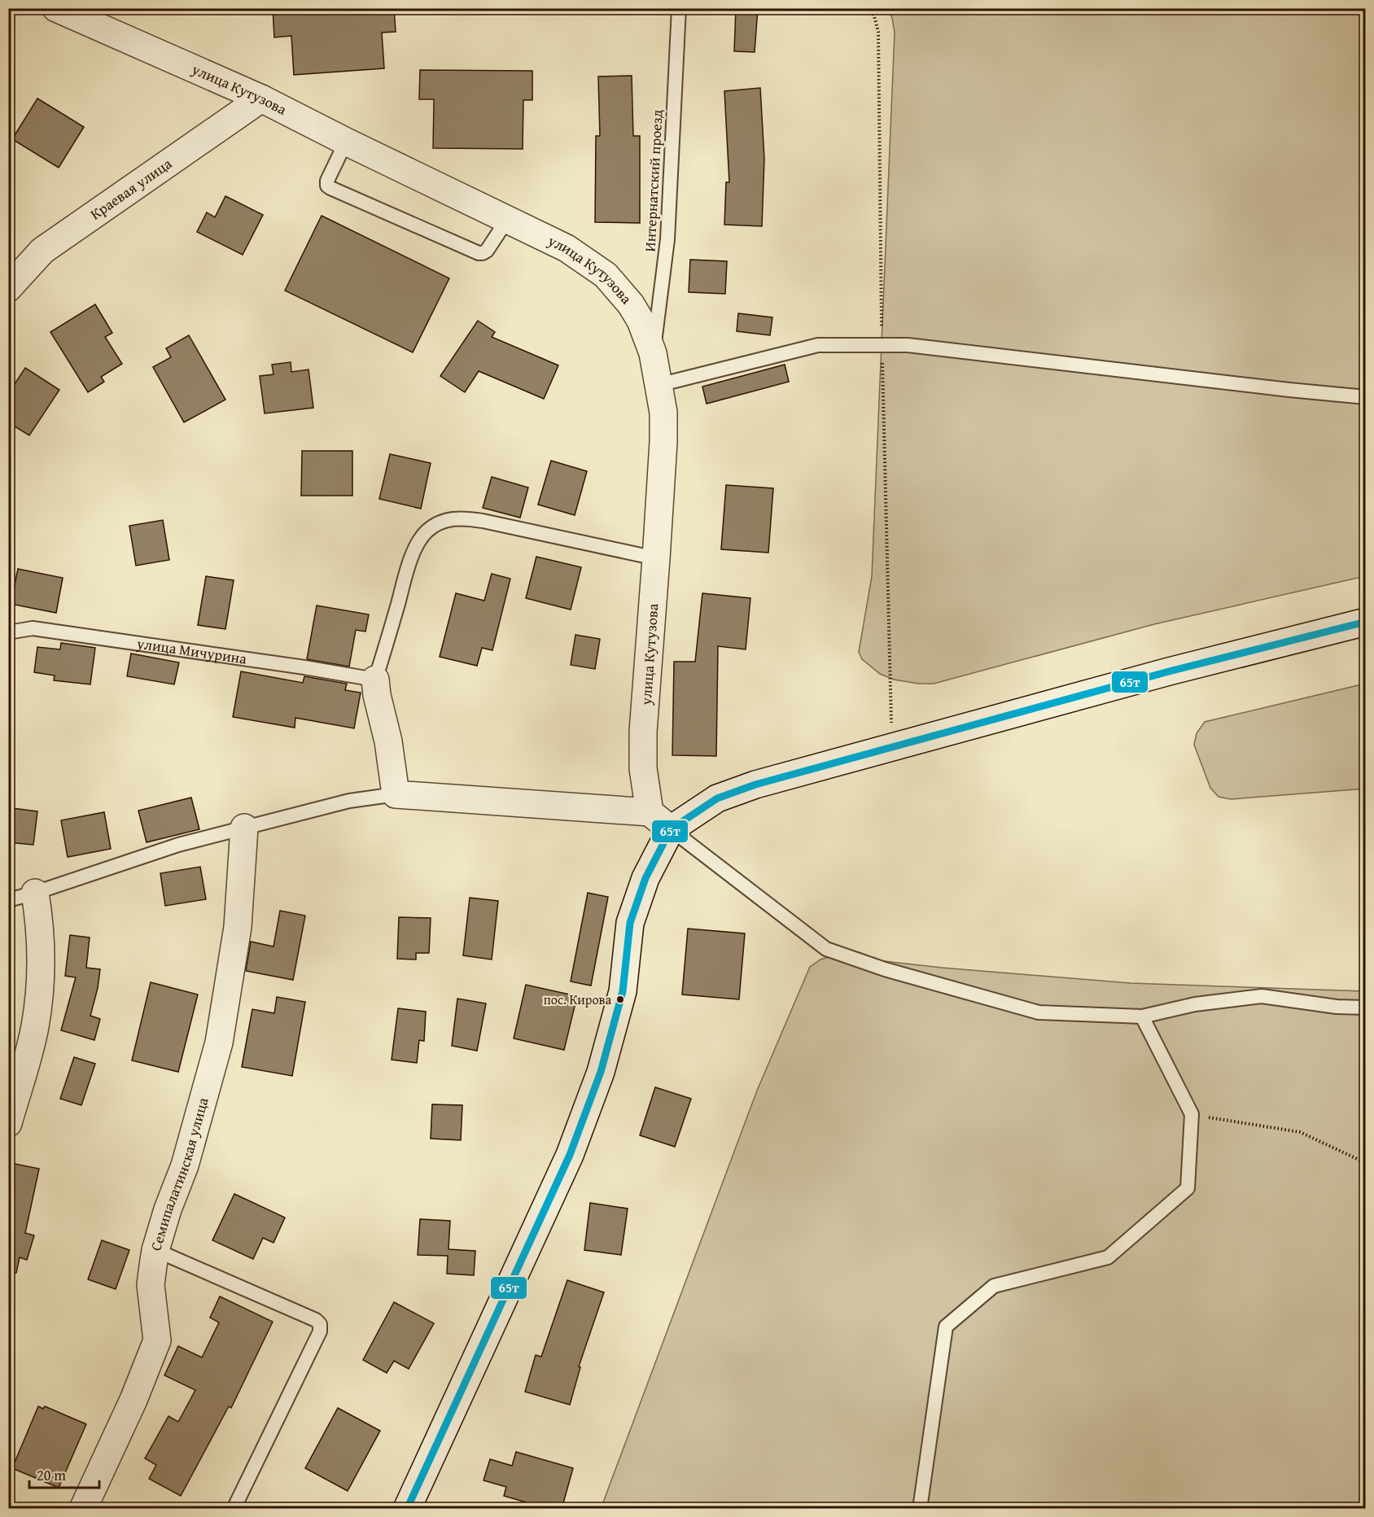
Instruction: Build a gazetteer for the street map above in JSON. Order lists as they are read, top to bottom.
{
  "streets": {
    "street": ["улица Кутузова", "Краевая улица", "Семипалатинская улица"],
    "lane": ["Интернатский проезд", "улица Мичурина"]
  },
  "crossings": [
    ["улица Кутузова", "Интернатский проезд"],
    ["улица Кутузова", "Краевая улица"]
  ],
  "places": ["пос. Кирова"],
  "lines": ["transit line 65т"],
  "scale_bar": "20 m"
}
